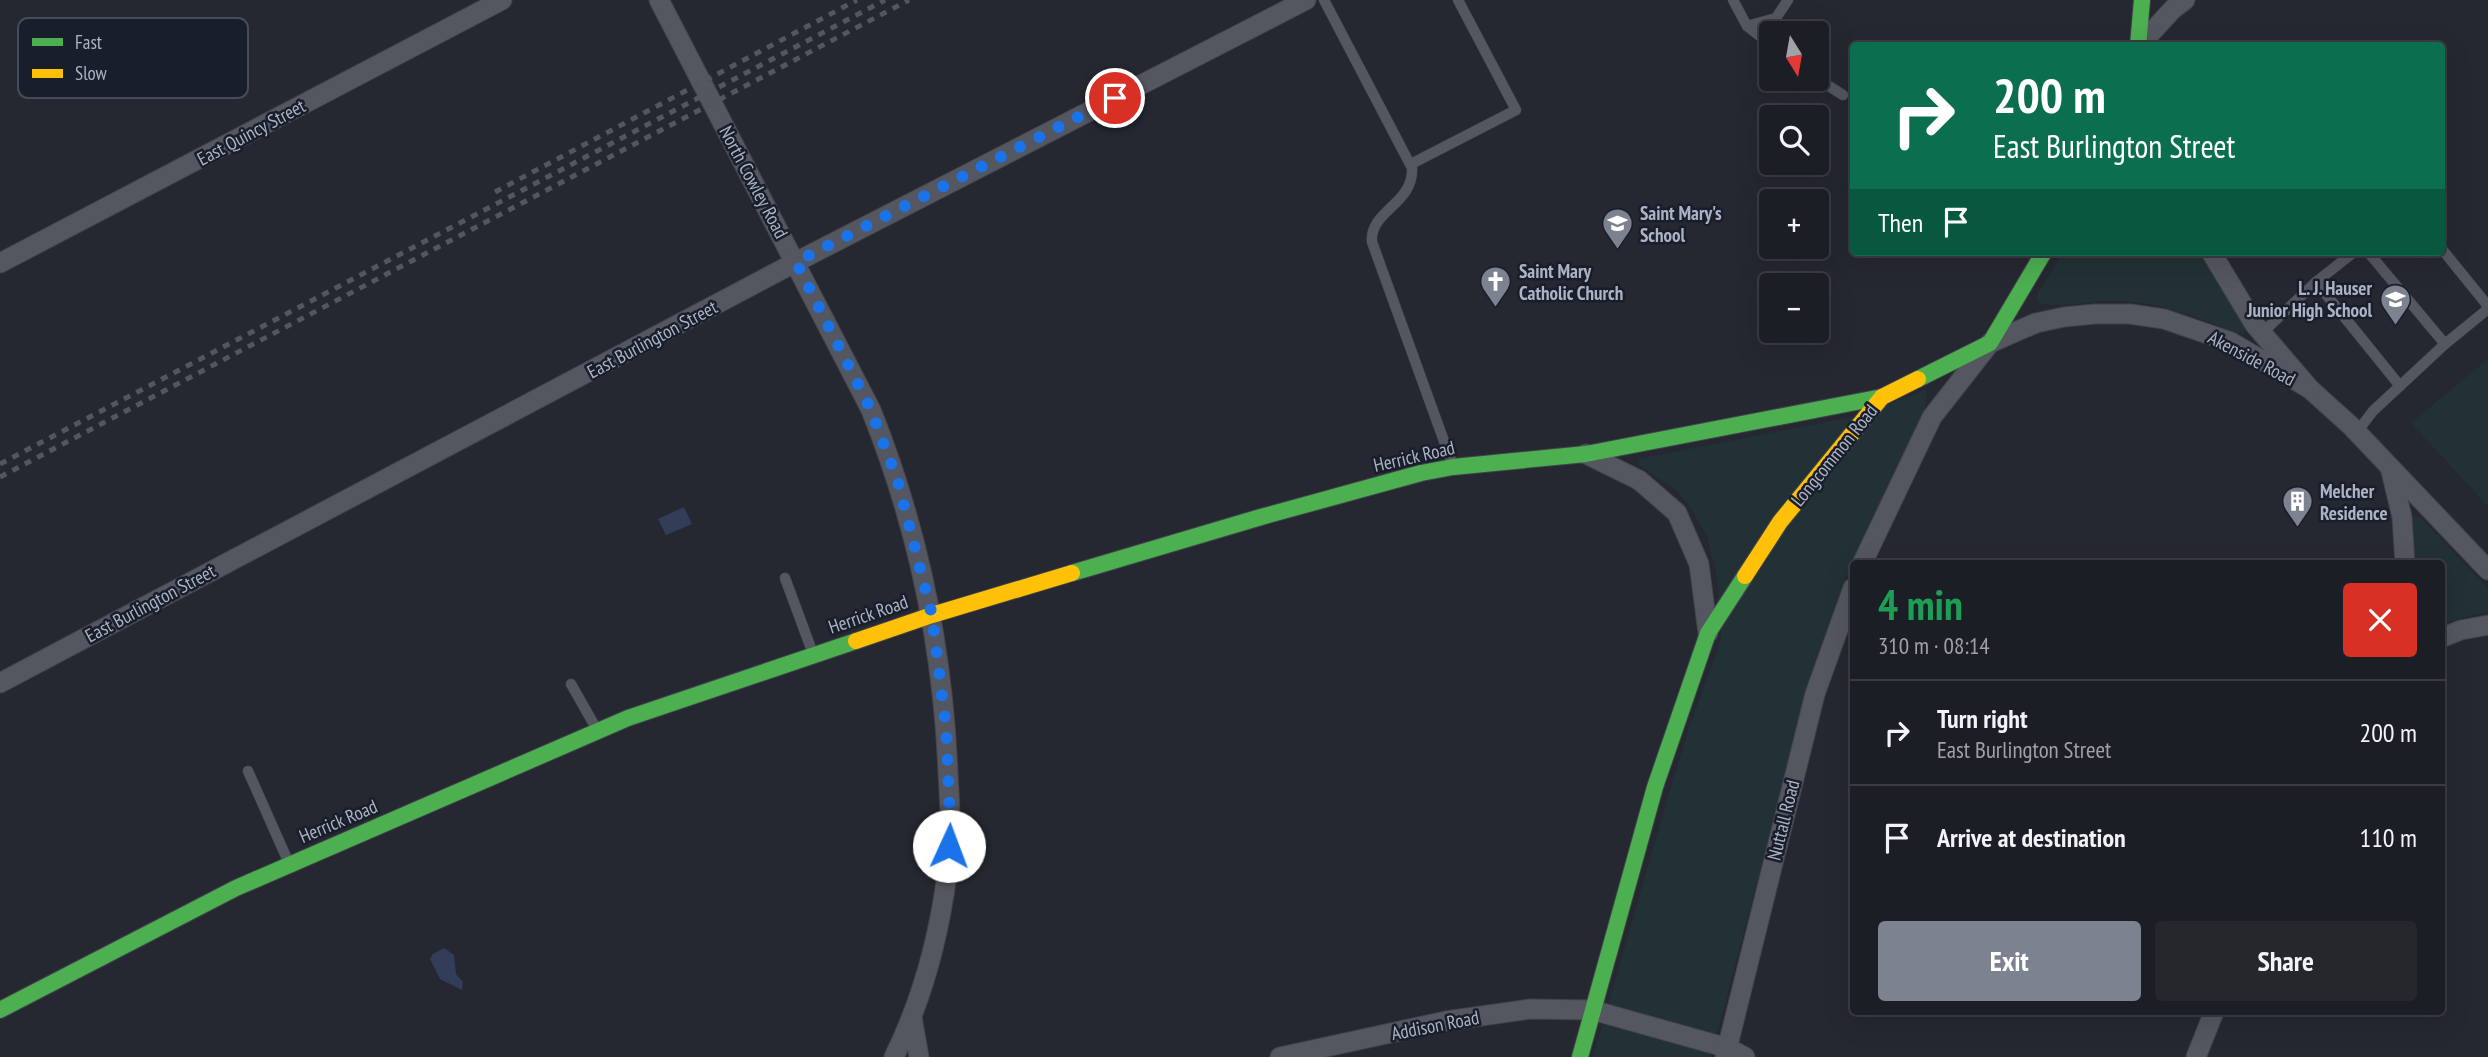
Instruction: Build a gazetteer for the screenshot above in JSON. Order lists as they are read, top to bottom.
{
  "streets": {
    "street": [
      "East Quincy Street",
      "North Cowley Road",
      "East Burlington Street",
      "Akenside Road",
      "Longcommon Road",
      "Herrick Road",
      "Nuttall Road",
      "Addison Road"
    ]
  },
  "crossings": [
    ["North Cowley Road", "East Burlington Street"],
    ["North Cowley Road", "Herrick Road"],
    ["Akenside Road", "Longcommon Road"],
    ["Longcommon Road", "Herrick Road"],
    ["Longcommon Road", "Addison Road"],
    ["Nuttall Road", "Addison Road"]
  ],
  "places": {
    "school or university": ["Saint Mary's School", "L. J. Hauser Junior High School"],
    "church": ["Saint Mary Catholic Church"],
    "building": ["Melcher Residence"]
  },
  "legend": ["Fast", "Slow"],
  "north": "bottom",
  "page": {
    "map_buttons": ["+", "−"],
    "turn": ["200 m", "East Burlington Street"],
    "then": "Then",
    "heading": ["4 min", "310 m · 08:14"],
    "list": [
      {
        "name": "Turn right",
        "note": "East Burlington Street",
        "value": "200 m"
      },
      {
        "name": "Arrive at destination",
        "value": "110 m"
      }
    ],
    "buttons": ["Exit", "Share"]
  }
}
